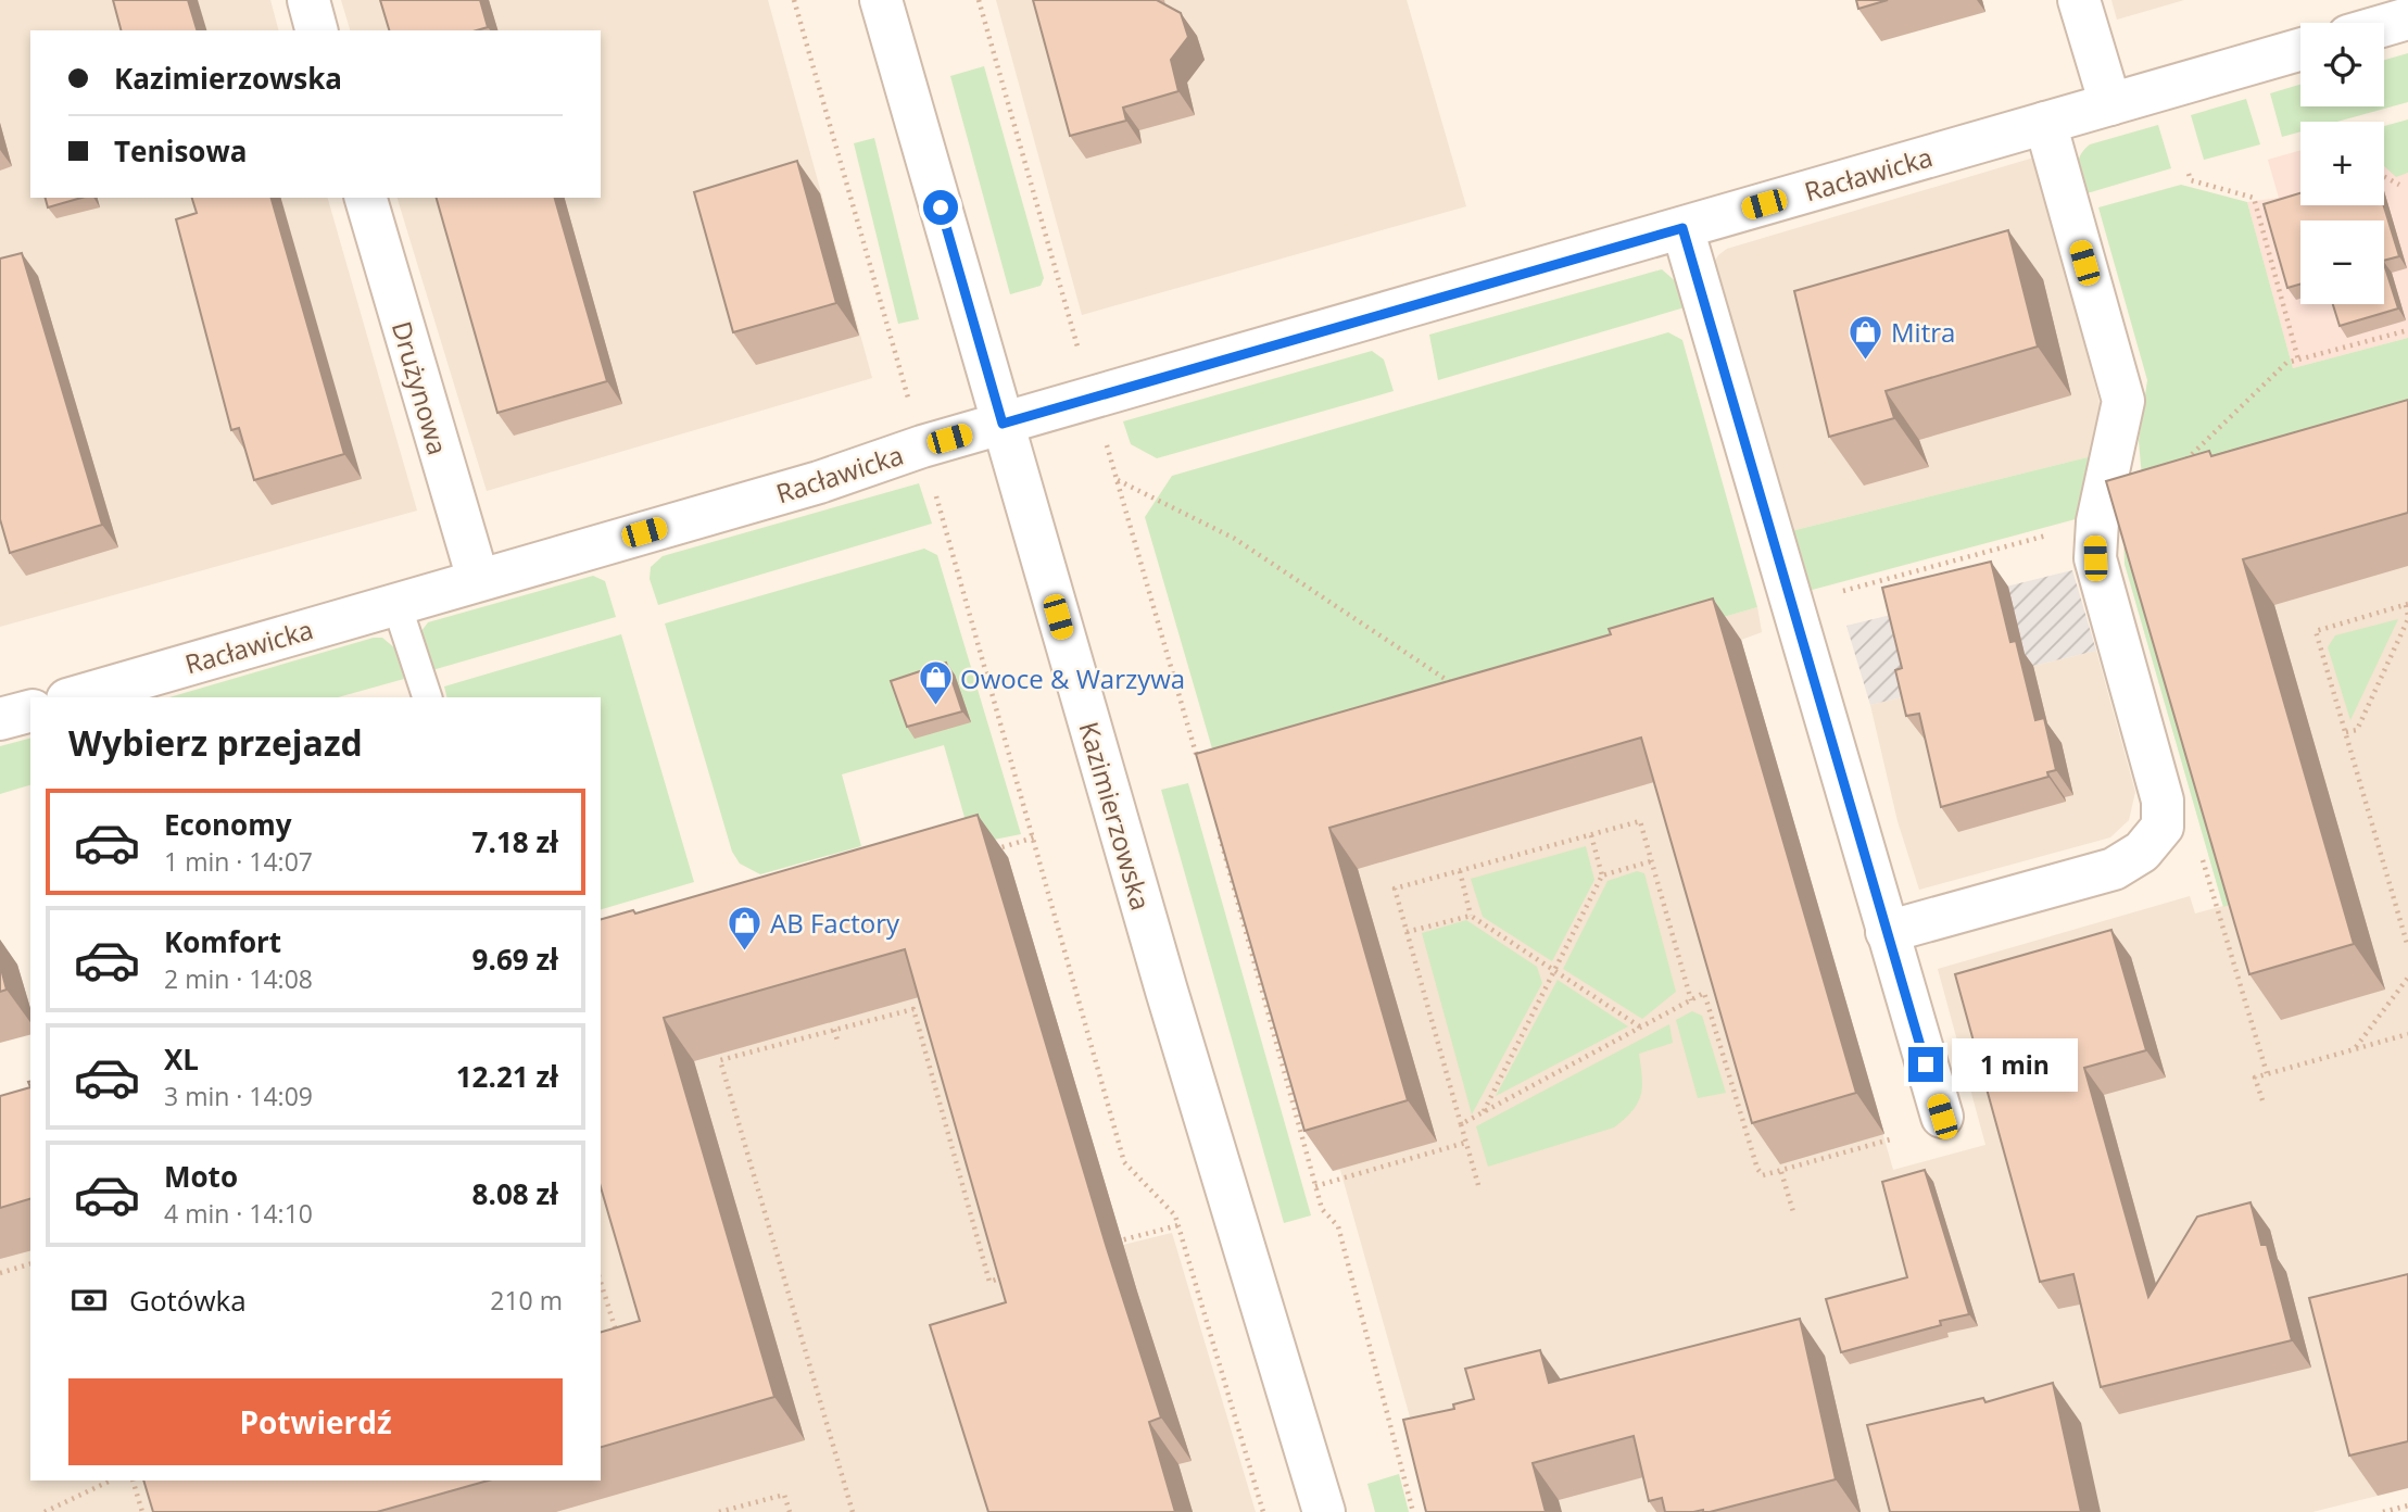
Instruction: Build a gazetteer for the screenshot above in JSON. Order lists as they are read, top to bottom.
{
  "streets": {
    "street": ["Racławicka", "Drużynowa", "Kazimierzowska"]
  },
  "crossings": [
    ["Racławicka", "Drużynowa"],
    ["Racławicka", "Kazimierzowska"]
  ],
  "places": {
    "shop": ["Mitra", "Owoce & Warzywa", "AB Factory"]
  },
  "page": {
    "map_buttons": ["+", "−"],
    "banner": ["Kazimierzowska", "Tenisowa"],
    "heading": "Wybierz przejazd",
    "list": [
      {
        "name": "Economy",
        "note": "1 min · 14:07",
        "value": "7.18 zł"
      },
      {
        "name": "Komfort",
        "note": "2 min · 14:08",
        "value": "9.69 zł"
      },
      {
        "name": "XL",
        "note": "3 min · 14:09",
        "value": "12.21 zł"
      },
      {
        "name": "Moto",
        "note": "4 min · 14:10",
        "value": "8.08 zł"
      }
    ],
    "bubble": "1 min",
    "pay": ["Gotówka", "210 m"],
    "buttons": "Potwierdź"
  }
}
